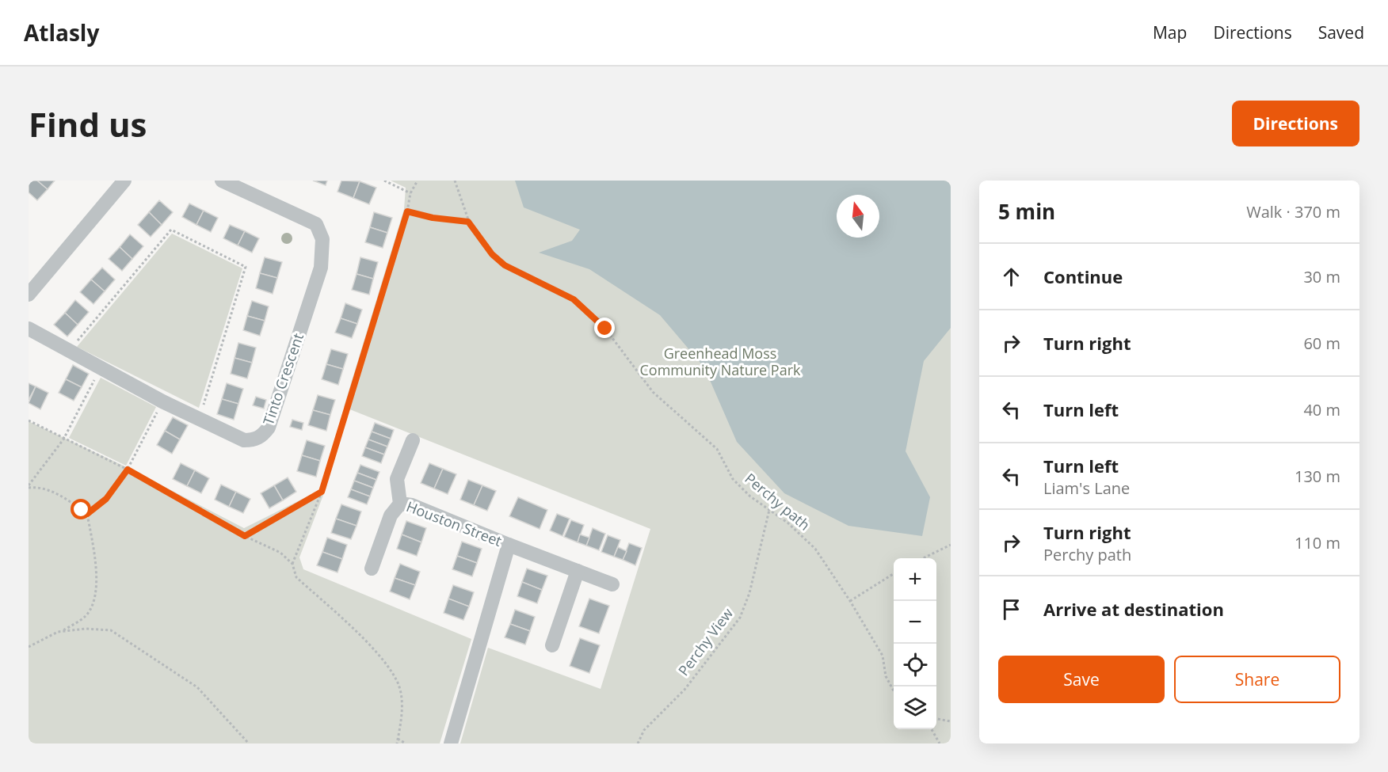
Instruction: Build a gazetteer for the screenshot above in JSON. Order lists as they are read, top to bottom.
{
  "streets": {
    "street": ["Tinto Crescent", "Houston Street"],
    "path": ["Perchy path", "Perchy View"]
  },
  "crossings": [
    ["Perchy path", "Perchy View"]
  ],
  "parks": ["Greenhead Moss Community Nature Park"],
  "north": "top",
  "page": {
    "header": "Atlasly",
    "nav": ["Map", "Directions", "Saved"],
    "buttons": [
      "Directions",
      ["Save", "Share"]
    ],
    "title": "Find us",
    "heading": ["5 min", "Walk · 370 m"],
    "list": [
      ["Continue", "30 m"],
      ["Turn right", "60 m"],
      ["Turn left", "40 m"],
      ["Turn left", "Liam's Lane", "130 m"],
      ["Turn right", "Perchy path", "110 m"],
      "Arrive at destination"
    ],
    "map_buttons": ["+", "−"]
  }
}
